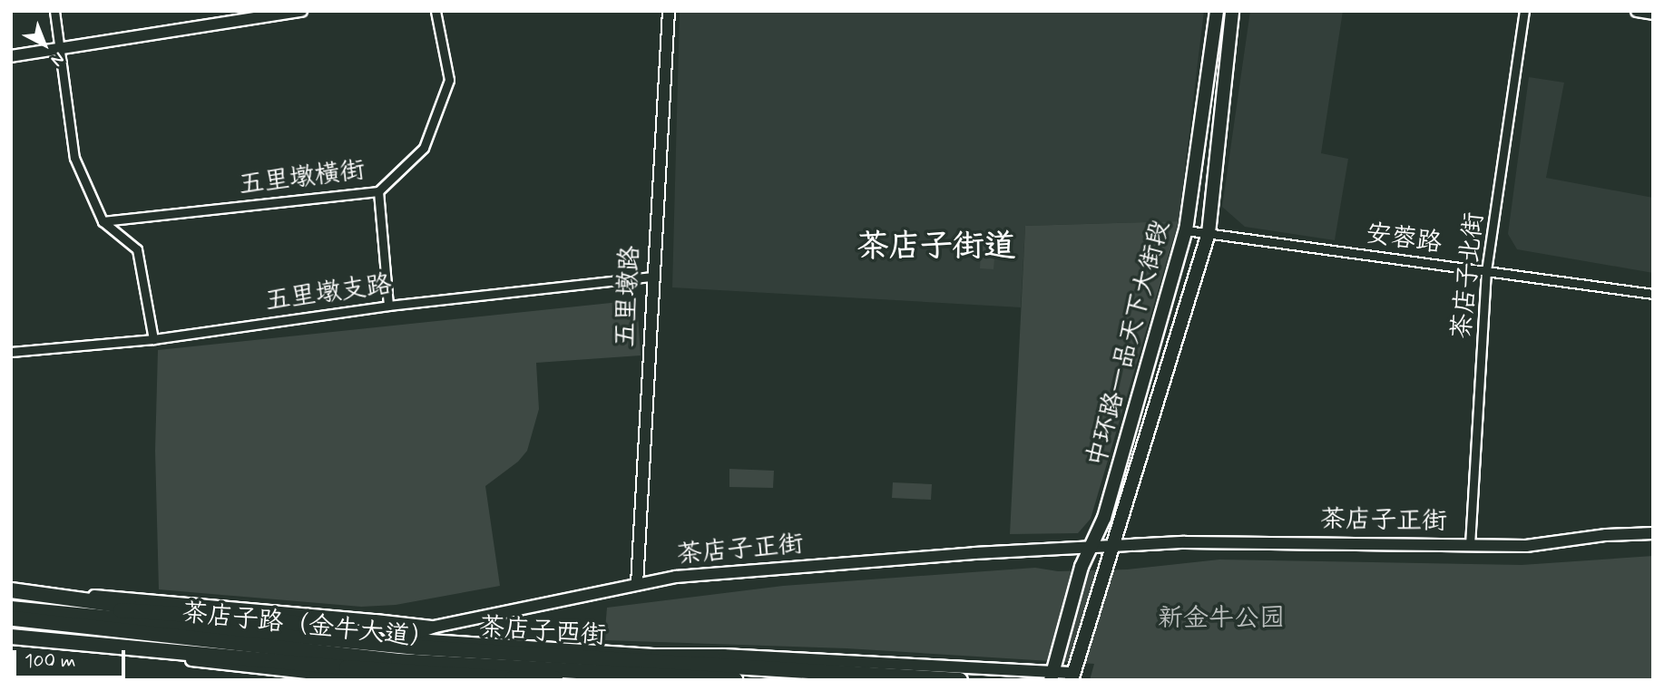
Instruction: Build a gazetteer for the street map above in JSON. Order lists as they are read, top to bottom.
{
  "streets": {
    "highway": ["茶店子路（金牛大道）", "茶店子西街"],
    "main road": ["五里墩路", "中环路一品天下大街段", "茶店子正街"],
    "street": [
      "五里墩横街",
      "安蓉路",
      "茶店子北街",
      "五里墩支路"
    ]
  },
  "crossings": [
    ["安蓉路", "茶店子北街"],
    ["安蓉路", "中环路一品天下大街段"],
    ["茶店子北街", "茶店子正街"],
    ["五里墩支路", "五里墩路"],
    ["五里墩路", "茶店子正街"],
    ["中环路一品天下大街段", "茶店子正街"],
    ["茶店子正街", "茶店子西街"]
  ],
  "districts": ["茶店子街道"],
  "parks": ["新金牛公园"],
  "scale_bar": "100 m",
  "north": "bottom right"
}
